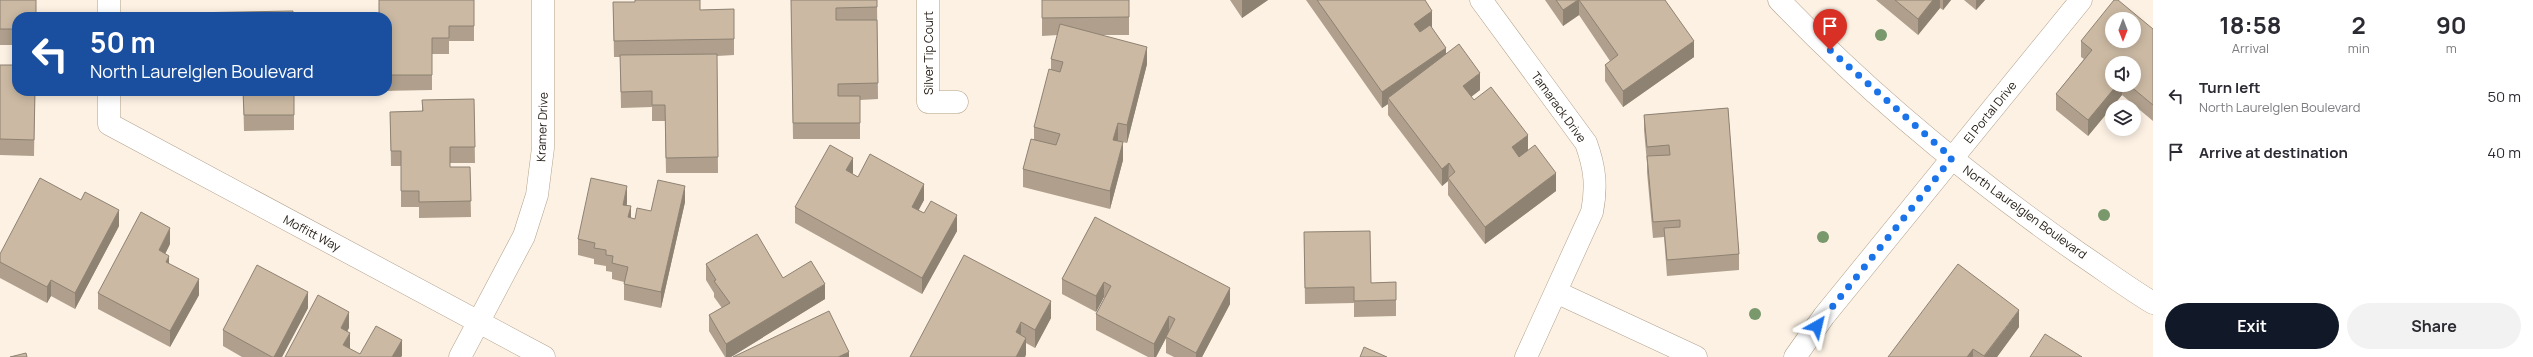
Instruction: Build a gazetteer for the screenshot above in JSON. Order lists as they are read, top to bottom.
{
  "streets": {
    "street": [
      "Silver Tip Court",
      "Tamarack Drive",
      "El Portal Drive",
      "Kramer Drive",
      "North Laurelglen Boulevard",
      "Moffitt Way"
    ]
  },
  "crossings": [
    ["El Portal Drive", "North Laurelglen Boulevard"],
    ["Kramer Drive", "Moffitt Way"]
  ],
  "north": "bottom",
  "page": {
    "eta": [
      "18:58",
      "Arrival",
      "2",
      "min",
      "90",
      "m"
    ],
    "turn": ["50 m", "North Laurelglen Boulevard"],
    "list": [
      {
        "name": "Turn left",
        "note": "North Laurelglen Boulevard",
        "value": "50 m"
      },
      {
        "name": "Arrive at destination",
        "value": "40 m"
      }
    ],
    "buttons": ["Exit", "Share"]
  }
}
